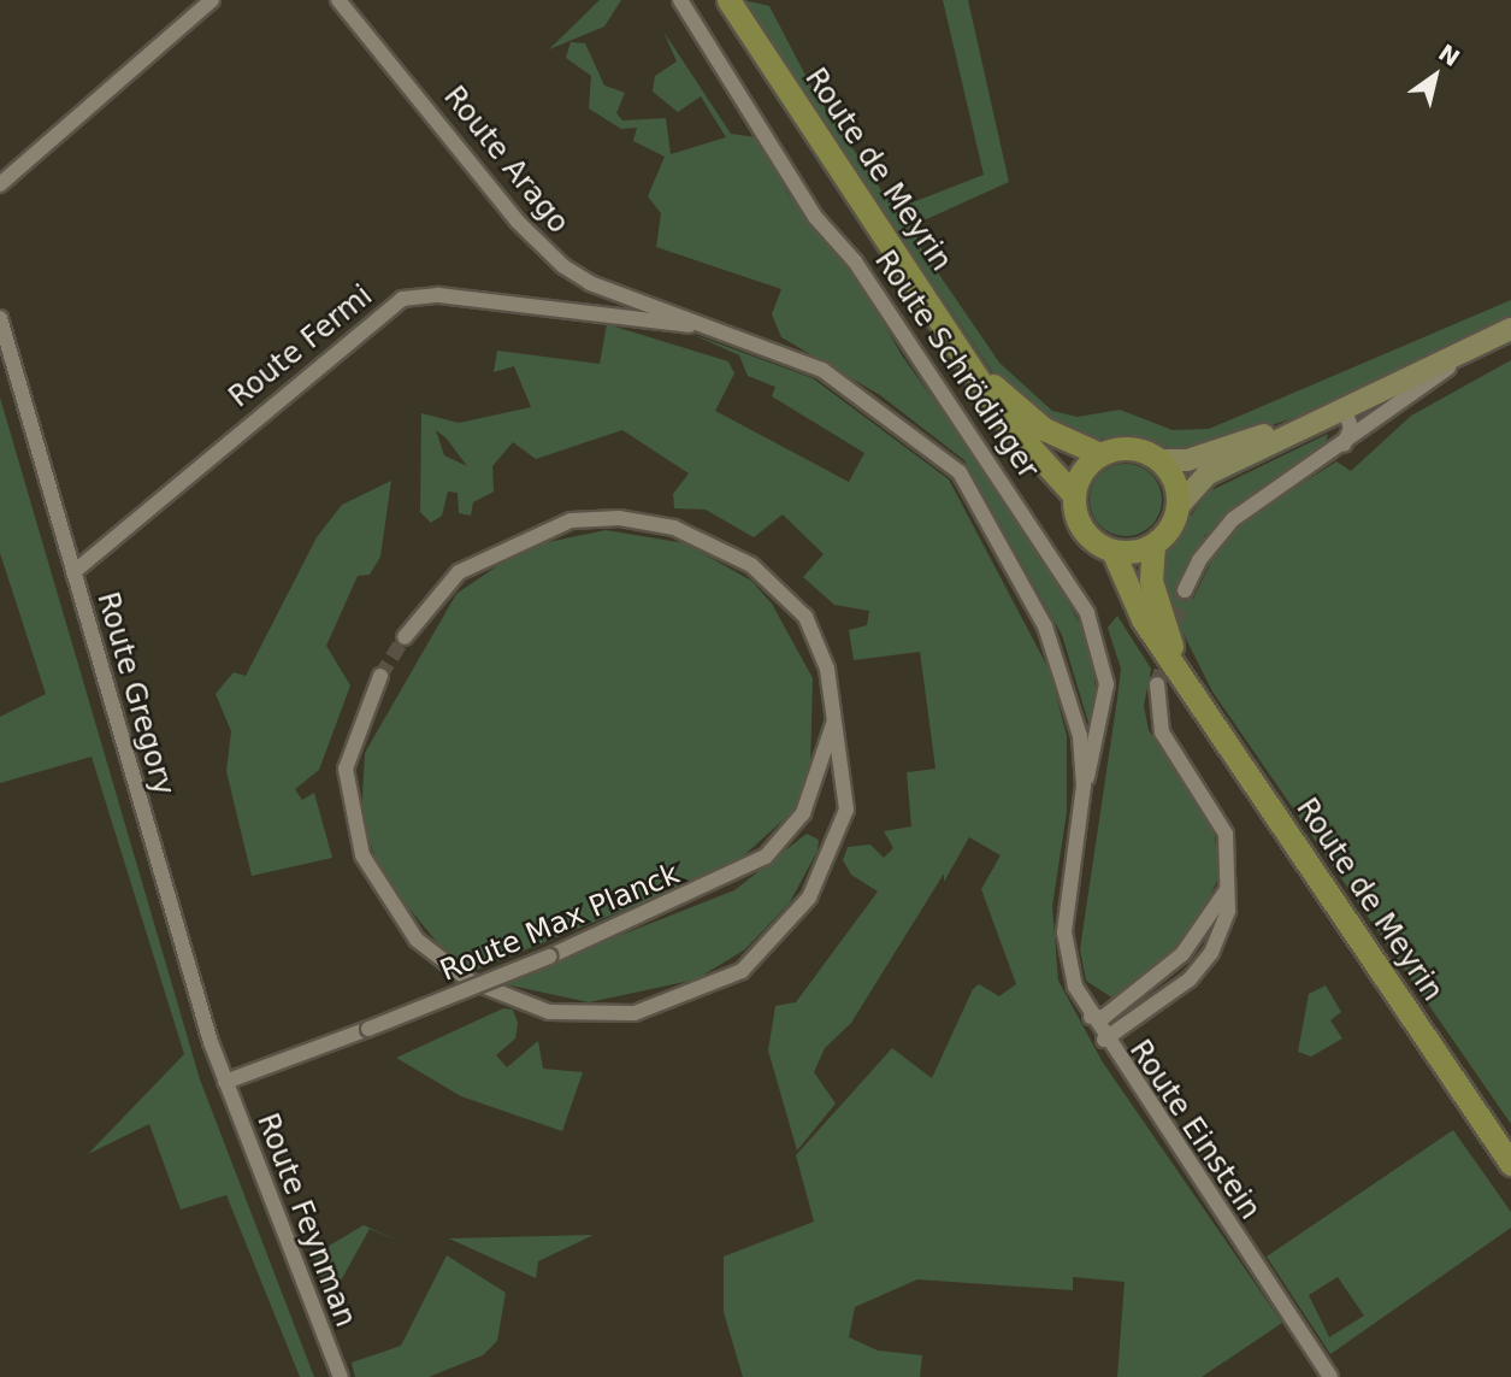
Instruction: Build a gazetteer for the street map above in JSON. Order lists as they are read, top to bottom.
{
  "streets": {
    "main road": ["Route de Meyrin"],
    "street": [
      "Route Arago",
      "Route Fermi",
      "Route Schrödinger",
      "Route Gregory",
      "Route Max Planck",
      "Route Einstein",
      "Route Feynman"
    ]
  },
  "crossings": [
    ["Route Arago", "Route Fermi"],
    ["Route Fermi", "Route Gregory"],
    ["Route Schrödinger", "Route Einstein"],
    ["Route Gregory", "Route Max Planck"],
    ["Route Gregory", "Route Feynman"],
    ["Route Max Planck", "Route Feynman"]
  ],
  "north": "top right"
}
